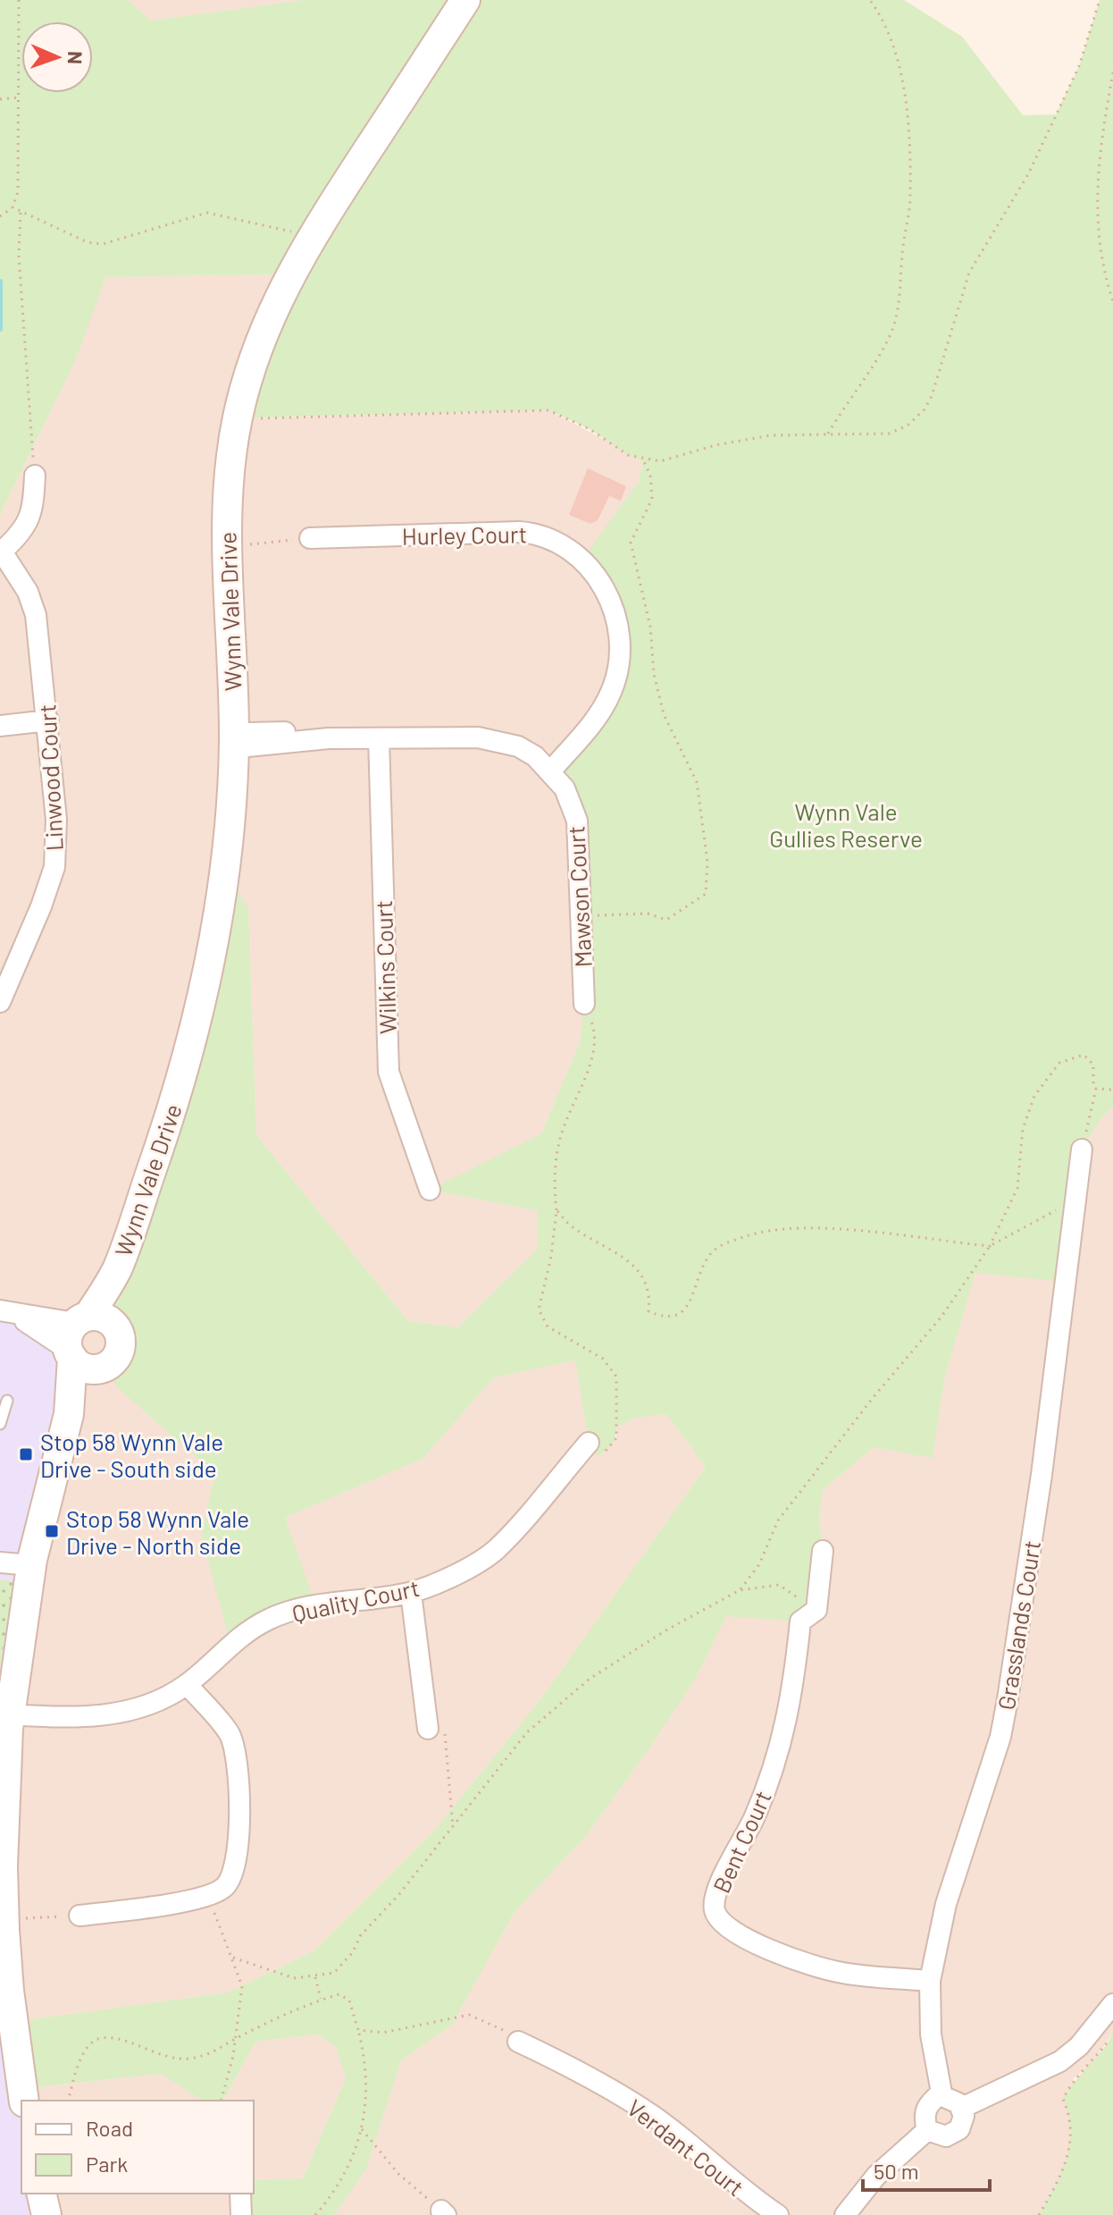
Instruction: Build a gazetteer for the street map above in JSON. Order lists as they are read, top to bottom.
{
  "streets": {
    "main road": ["Wynn Vale Drive"],
    "street": [
      "Hurley Court",
      "Linwood Court",
      "Mawson Court",
      "Wilkins Court",
      "Quality Court",
      "Grasslands Court",
      "Bent Court",
      "Verdant Court"
    ]
  },
  "crossings": [
    ["Hurley Court", "Mawson Court"],
    ["Wynn Vale Drive", "Mawson Court"],
    ["Wynn Vale Drive", "Quality Court"],
    ["Mawson Court", "Wilkins Court"],
    ["Grasslands Court", "Bent Court"]
  ],
  "parks": ["Wynn Vale Gullies Reserve"],
  "places": {
    "transit": ["Stop 58 Wynn Vale Drive - South side", "Stop 58 Wynn Vale Drive - North side"]
  },
  "legend": ["Road", "Park"],
  "scale_bar": "50 m",
  "north": "right"
}
